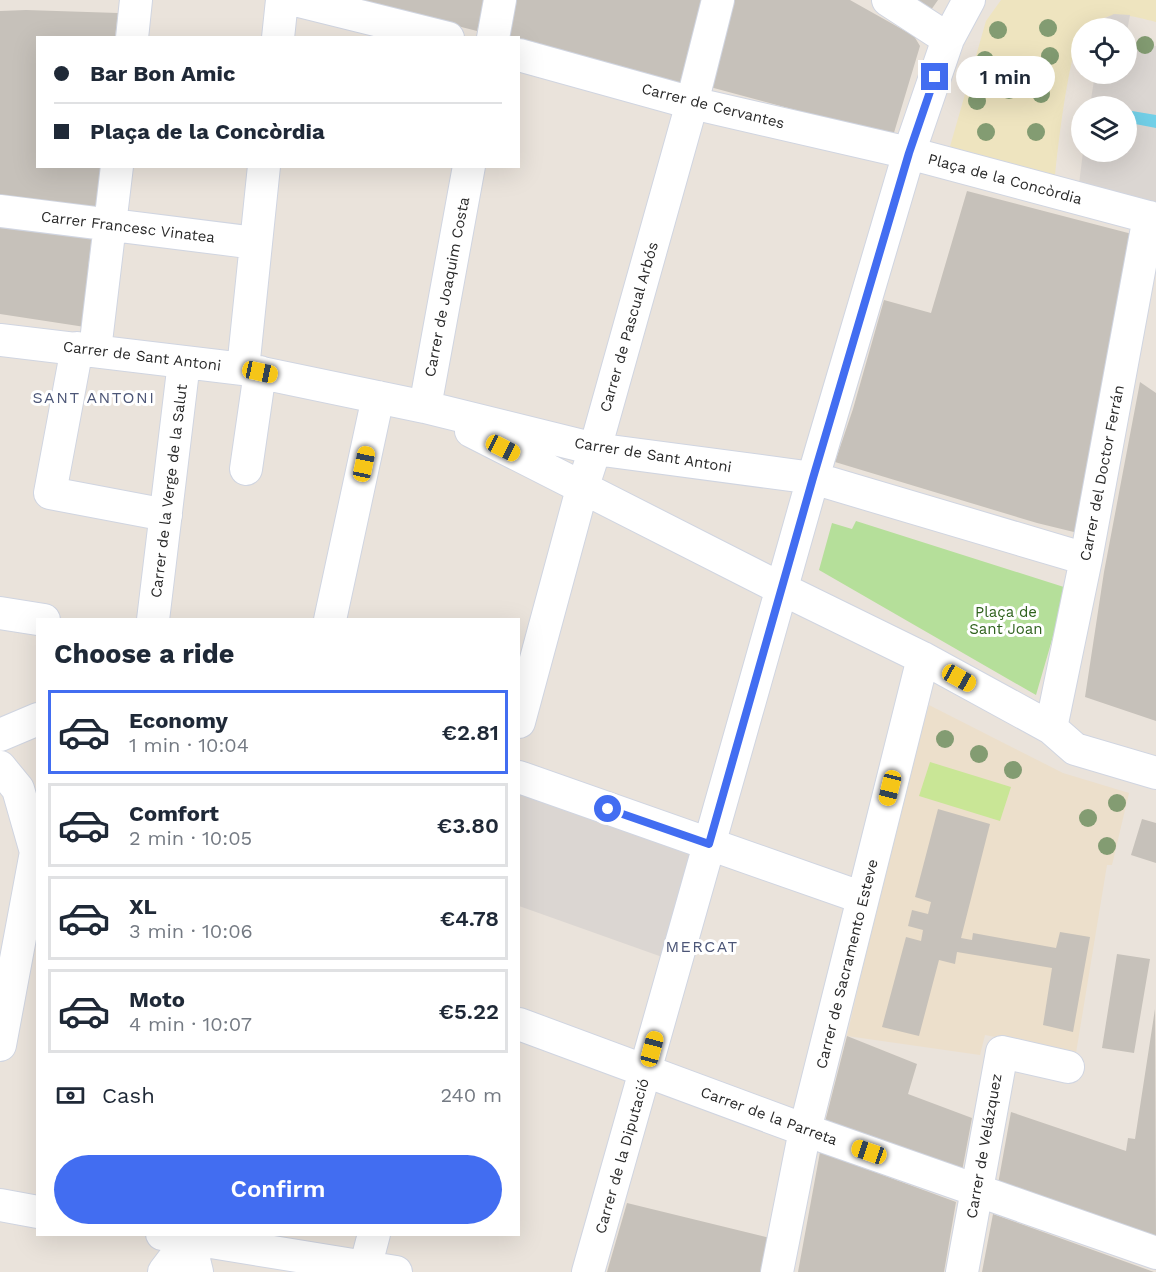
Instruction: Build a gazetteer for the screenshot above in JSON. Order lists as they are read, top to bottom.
{
  "streets": {
    "street": [
      "Carrer de Cervantes",
      "Plaça de la Concòrdia",
      "Carrer Francesc Vinatea",
      "Carrer de Joaquim Costa",
      "Carrer de Pascual Arbós",
      "Carrer de Sant Antoni",
      "Carrer del Doctor Ferrán",
      "Carrer de la Verge de la Salut",
      "Carrer de Sacramento Esteve",
      "Carrer de la Parreta",
      "Carrer de Velázquez",
      "Carrer de la Diputació"
    ]
  },
  "crossings": [
    ["Carrer de Cervantes", "Plaça de la Concòrdia"],
    ["Carrer de Cervantes", "Carrer de Pascual Arbós"],
    ["Carrer de Cervantes", "Carrer de la Diputació"],
    ["Plaça de la Concòrdia", "Carrer del Doctor Ferrán"],
    ["Plaça de la Concòrdia", "Carrer de la Diputació"],
    ["Carrer de Joaquim Costa", "Carrer de Sant Antoni"],
    ["Carrer de Pascual Arbós", "Carrer de Sant Antoni"],
    ["Carrer de Sant Antoni", "Carrer del Doctor Ferrán"],
    ["Carrer de Sant Antoni", "Carrer de la Verge de la Salut"],
    ["Carrer de Sant Antoni", "Carrer de Sacramento Esteve"],
    ["Carrer de Sant Antoni", "Carrer de la Diputació"],
    ["Carrer de Sacramento Esteve", "Carrer de la Parreta"],
    ["Carrer de la Parreta", "Carrer de Velázquez"],
    ["Carrer de la Parreta", "Carrer de la Diputació"]
  ],
  "districts": ["SANT ANTONI", "MERCAT"],
  "parks": ["Plaça de Sant Joan"],
  "page": {
    "banner": ["Bar Bon Amic", "Plaça de la Concòrdia"],
    "bubble": "1 min",
    "heading": "Choose a ride",
    "list": [
      {
        "name": "Economy",
        "note": "1 min · 10:04",
        "value": "€2.81"
      },
      {
        "name": "Comfort",
        "note": "2 min · 10:05",
        "value": "€3.80"
      },
      {
        "name": "XL",
        "note": "3 min · 10:06",
        "value": "€4.78"
      },
      {
        "name": "Moto",
        "note": "4 min · 10:07",
        "value": "€5.22"
      }
    ],
    "pay": ["Cash", "240 m"],
    "buttons": "Confirm"
  }
}
